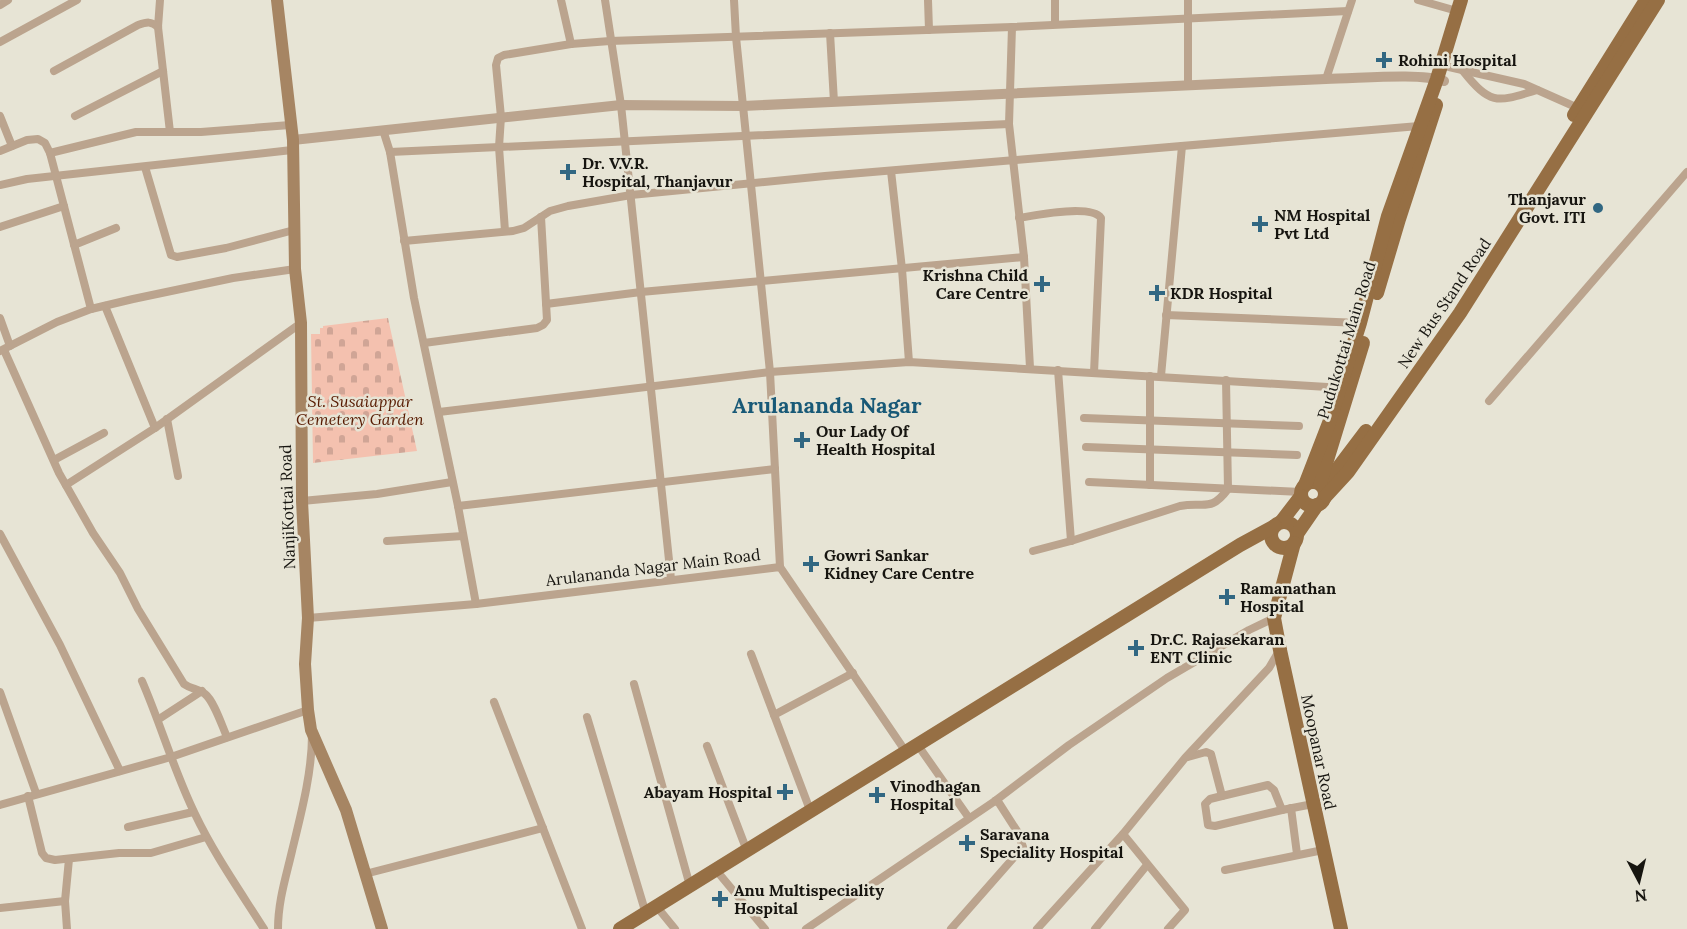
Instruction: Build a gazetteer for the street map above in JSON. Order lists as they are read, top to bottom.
{
  "streets": {
    "main road": [
      "New Bus Stand Road",
      "Pudukottai Main Road",
      "NanjiKottai Road",
      "Moopanar Road"
    ],
    "street": ["Arulananda Nagar Main Road"]
  },
  "crossings": [
    ["New Bus Stand Road", "Pudukottai Main Road"],
    ["New Bus Stand Road", "Moopanar Road"],
    ["NanjiKottai Road", "Arulananda Nagar Main Road"]
  ],
  "districts": ["Arulananda Nagar"],
  "parks": ["St. Susaiappar Cemetery Garden"],
  "places": {
    "health": [
      "Rohini Hospital",
      "Dr. V.V.R. Hospital, Thanjavur",
      "NM Hospital Pvt Ltd",
      "Krishna Child Care Centre",
      "KDR Hospital",
      "Our Lady Of Health Hospital",
      "Gowri Sankar Kidney Care Centre",
      "Ramanathan Hospital",
      "Dr.C. Rajasekaran ENT Clinic",
      "Abayam Hospital",
      "Vinodhagan Hospital",
      "Saravana Speciality Hospital",
      "Anu Multispeciality Hospital"
    ],
    "other": ["Thanjavur Govt. ITI"]
  },
  "north": "bottom"
}
